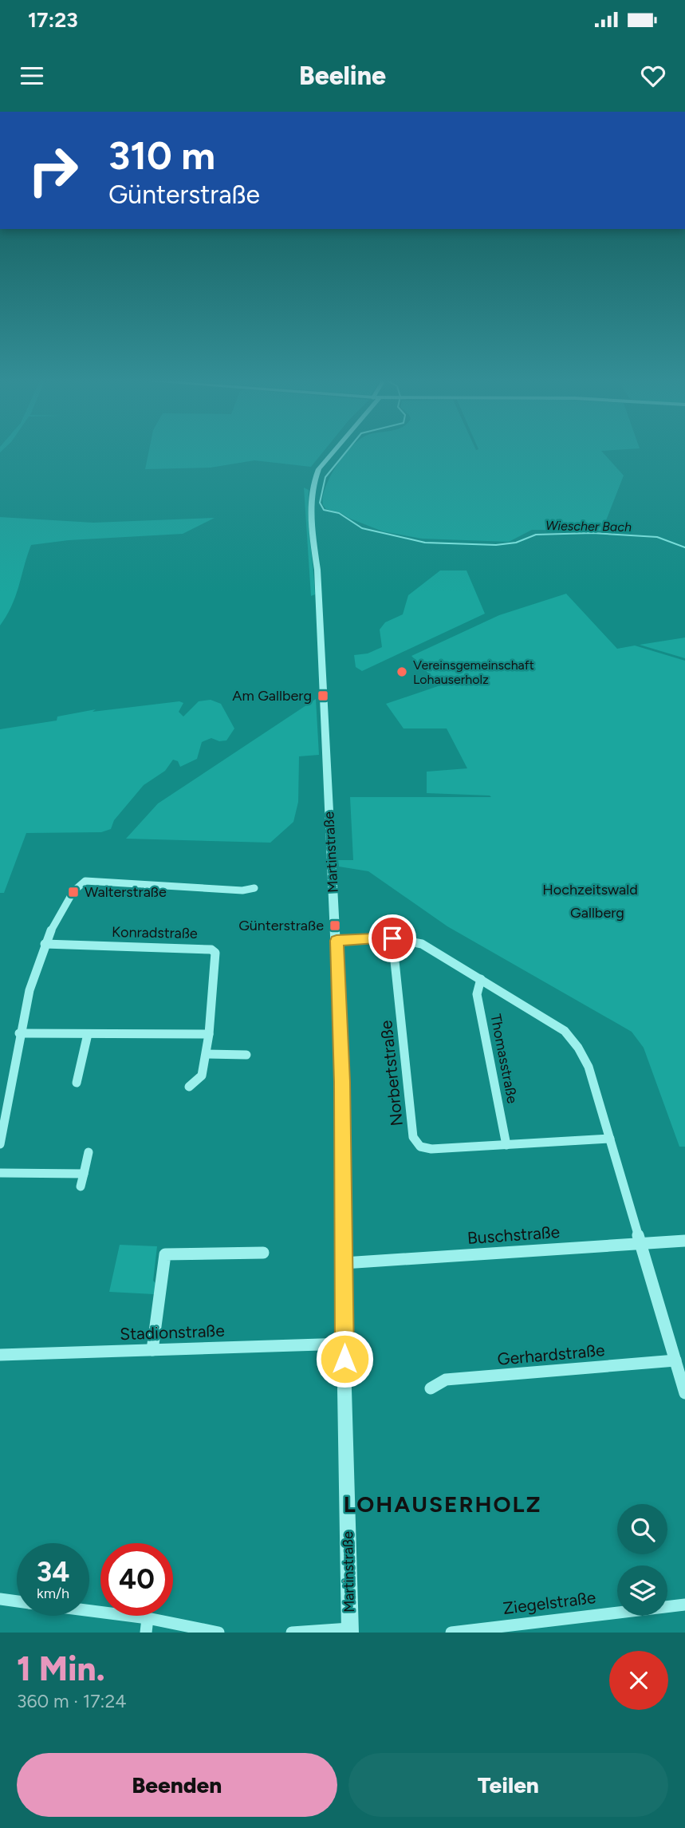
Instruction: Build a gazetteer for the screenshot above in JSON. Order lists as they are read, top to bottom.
{
  "streets": {
    "street": [
      "Martinstraße",
      "Konradstraße",
      "Thomasstraße",
      "Norbertstraße",
      "Buschstraße",
      "Stadionstraße",
      "Gerhardstraße",
      "Ziegelstraße"
    ]
  },
  "crossings": [
    ["Martinstraße", "Buschstraße"],
    ["Martinstraße", "Stadionstraße"],
    ["Thomasstraße", "Norbertstraße"]
  ],
  "districts": ["LOHAUSERHOLZ"],
  "water": ["Wiescher Bach"],
  "parks": ["Hochzeitswald", "Gallberg"],
  "places": {
    "other": ["Vereinsgemeinschaft Lohauserholz"],
    "transit": ["Am Gallberg", "Walterstraße", "Günterstraße"]
  },
  "page": {
    "status": "17:23",
    "header": "Beeline",
    "turn": ["310 m", "Günterstraße"],
    "speed": "34 km/h",
    "limit": "40",
    "heading": ["1 Min.", "360 m · 17:24"],
    "buttons": ["Beenden", "Teilen"]
  }
}
